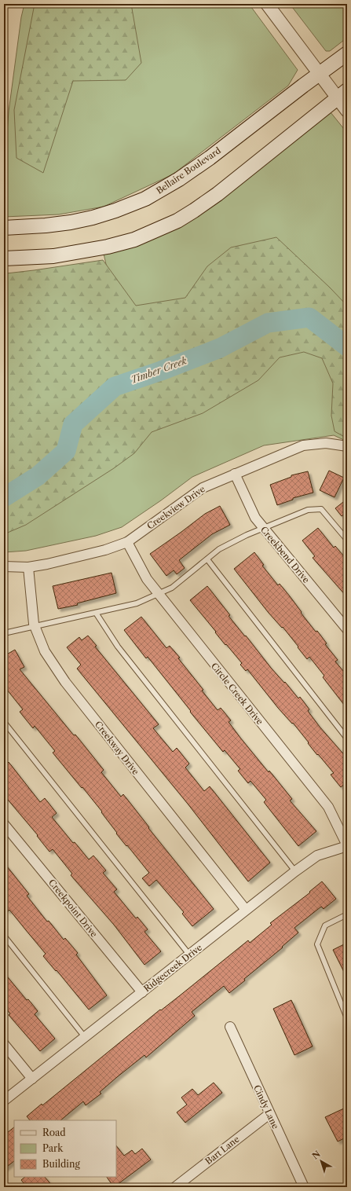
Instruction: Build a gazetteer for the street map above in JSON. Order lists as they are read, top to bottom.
{
  "streets": {
    "main road": ["Bellaire Boulevard"],
    "street": [
      "Creekview Drive",
      "Creekbend Drive",
      "Circle Creek Drive",
      "Creekway Drive",
      "Creekpoint Drive",
      "Ridgecreek Drive",
      "Cindy Lane",
      "Bart Lane"
    ]
  },
  "crossings": [
    ["Creekview Drive", "Creekbend Drive"],
    ["Creekview Drive", "Circle Creek Drive"],
    ["Creekview Drive", "Creekway Drive"],
    ["Circle Creek Drive", "Ridgecreek Drive"],
    ["Creekway Drive", "Ridgecreek Drive"],
    ["Creekpoint Drive", "Ridgecreek Drive"],
    ["Cindy Lane", "Bart Lane"]
  ],
  "water": ["Timber Creek"],
  "legend": ["Road", "Park", "Building"],
  "north": "top left"
}
